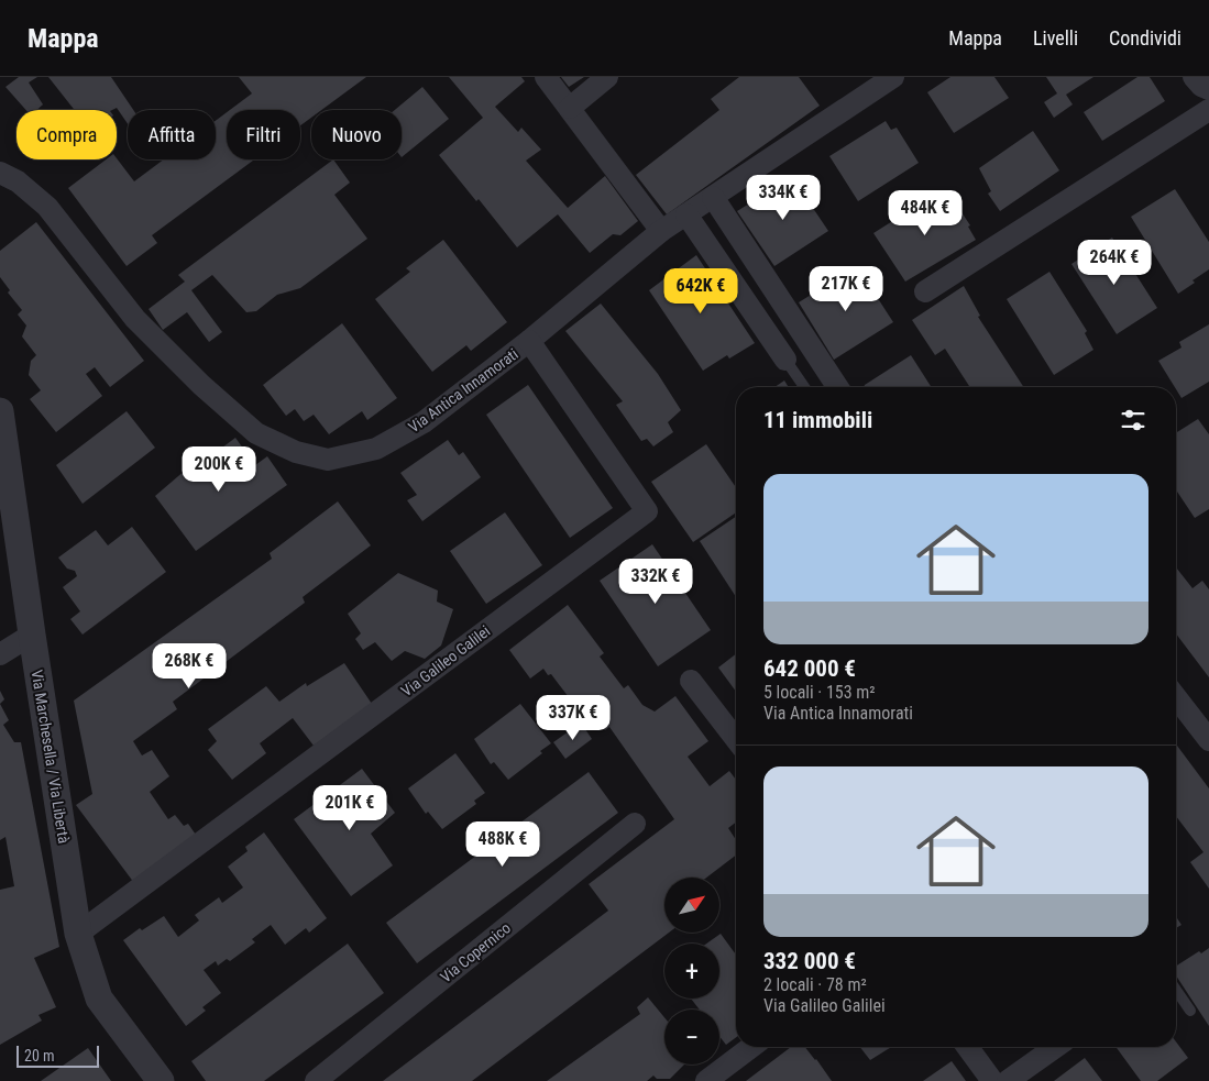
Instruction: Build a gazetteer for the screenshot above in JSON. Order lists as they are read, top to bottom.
{
  "streets": {
    "street": [
      "Via Antica Innamorati",
      "Via Galileo Galilei",
      "Via Marchesella / Via Libertà",
      "Via Copernico"
    ]
  },
  "crossings": [
    ["Via Antica Innamorati", "Via Galileo Galilei"],
    ["Via Galileo Galilei", "Via Marchesella / Via Libertà"]
  ],
  "scale_bar": "20 m",
  "north": "top right",
  "page": {
    "header": "Mappa",
    "nav": ["Mappa", "Livelli", "Condividi"],
    "chip": [
      "Compra",
      "Affitta",
      "Filtri",
      "Nuovo"
    ],
    "price": [
      "334K €",
      "484K €",
      "264K €",
      "217K €",
      "642K €",
      "200K €",
      "332K €",
      "268K €",
      "337K €",
      "201K €",
      "488K €"
    ],
    "heading": "11 immobili",
    "list": [
      {
        "name": "642 000 €",
        "note": "5 locali · 153 m² · Via Antica Innamorati"
      },
      {
        "name": "332 000 €",
        "note": "2 locali · 78 m² · Via Galileo Galilei"
      }
    ],
    "map_buttons": ["+", "−"],
    "scale": "20 m"
  }
}
